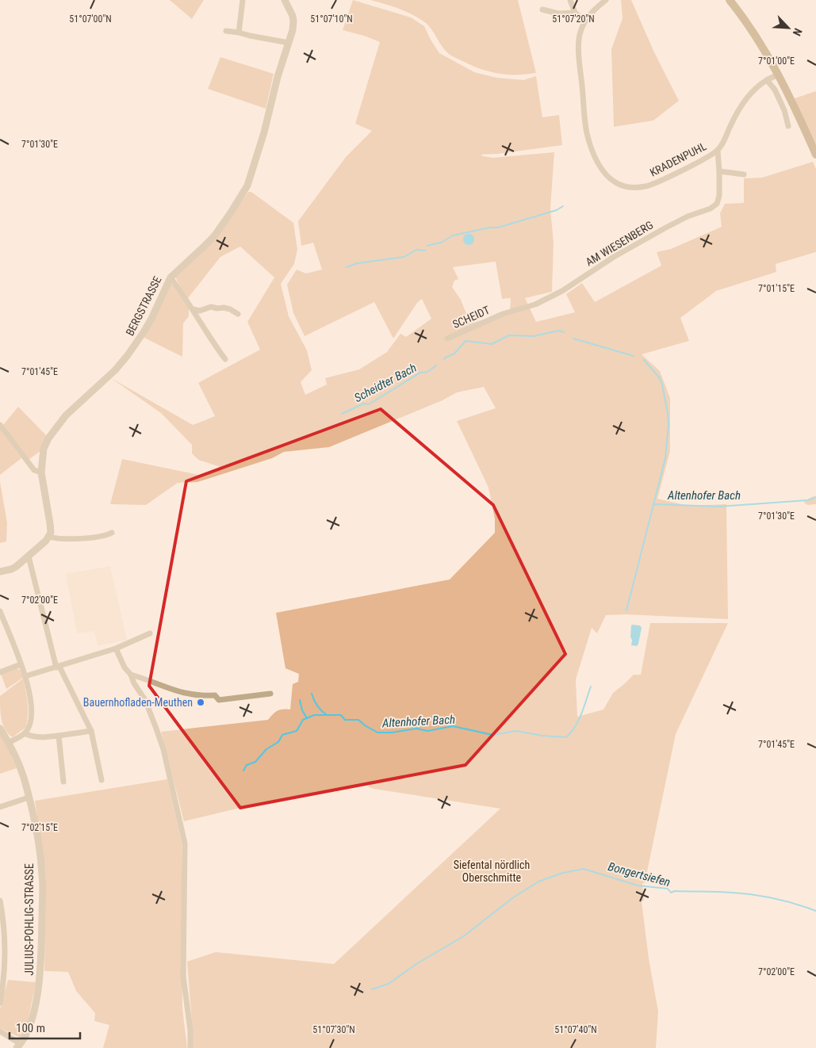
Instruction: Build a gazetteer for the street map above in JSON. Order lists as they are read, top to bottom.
{
  "streets": {
    "street": [
      "KRADENPUHL",
      "AM WIESENBERG",
      "BERGSTRASSE",
      "SCHEIDT",
      "JULIUS-POHLIG-STRASSE"
    ]
  },
  "crossings": [
    ["KRADENPUHL", "AM WIESENBERG"],
    ["AM WIESENBERG", "SCHEIDT"]
  ],
  "water": ["Scheidter Bach", "Altenhofer Bach", "Bongertsiefen"],
  "parks": ["Siefental nördlich Oberschmitte"],
  "places": ["Bauernhofladen-Meuthen"],
  "scale_bar": "100 m",
  "north": "bottom right",
  "coordinates": [
    "51°07'00\"N",
    "51°07'10\"N",
    "51°07'20\"N",
    "7°01'00\"E",
    "7°01'30\"E",
    "7°01'15\"E",
    "7°01'45\"E",
    "7°02'00\"E",
    "7°02'15\"E",
    "51°07'30\"N",
    "51°07'40\"N"
  ]
}
